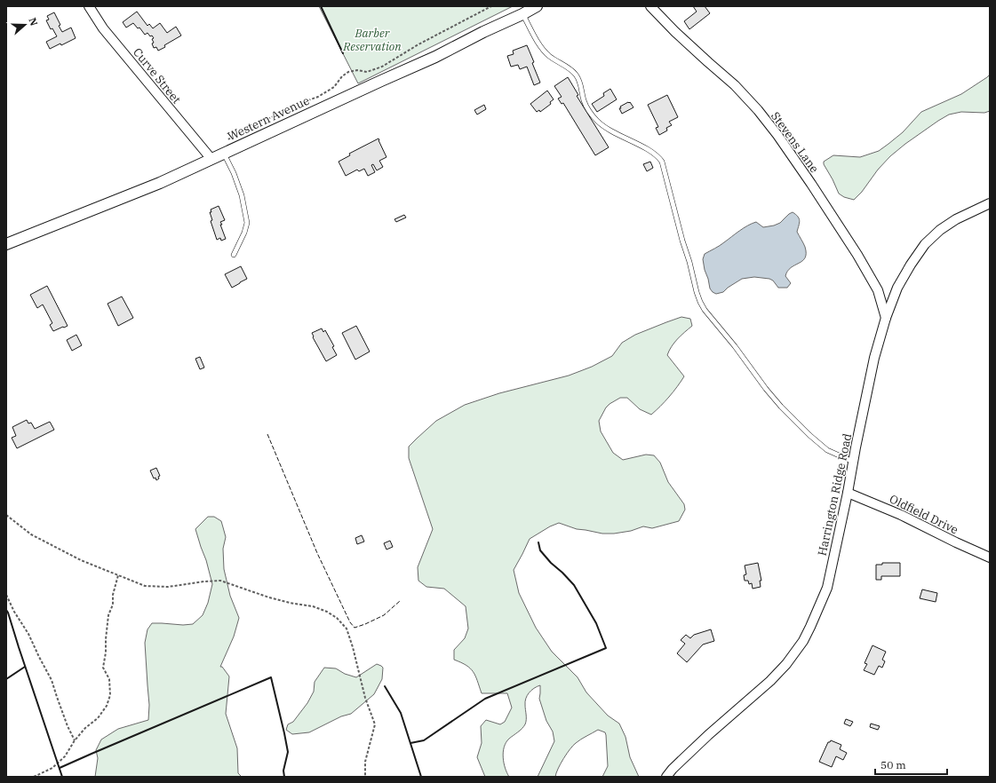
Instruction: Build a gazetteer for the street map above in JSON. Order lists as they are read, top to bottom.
{
  "streets": {
    "street": [
      "Curve Street",
      "Western Avenue",
      "Stevens Lane",
      "Harrington Ridge Road",
      "Oldfield Drive"
    ]
  },
  "crossings": [
    ["Curve Street", "Western Avenue"],
    ["Stevens Lane", "Harrington Ridge Road"],
    ["Harrington Ridge Road", "Oldfield Drive"]
  ],
  "parks": ["Barber Reservation"],
  "scale_bar": "50 m",
  "north": "right"
}
